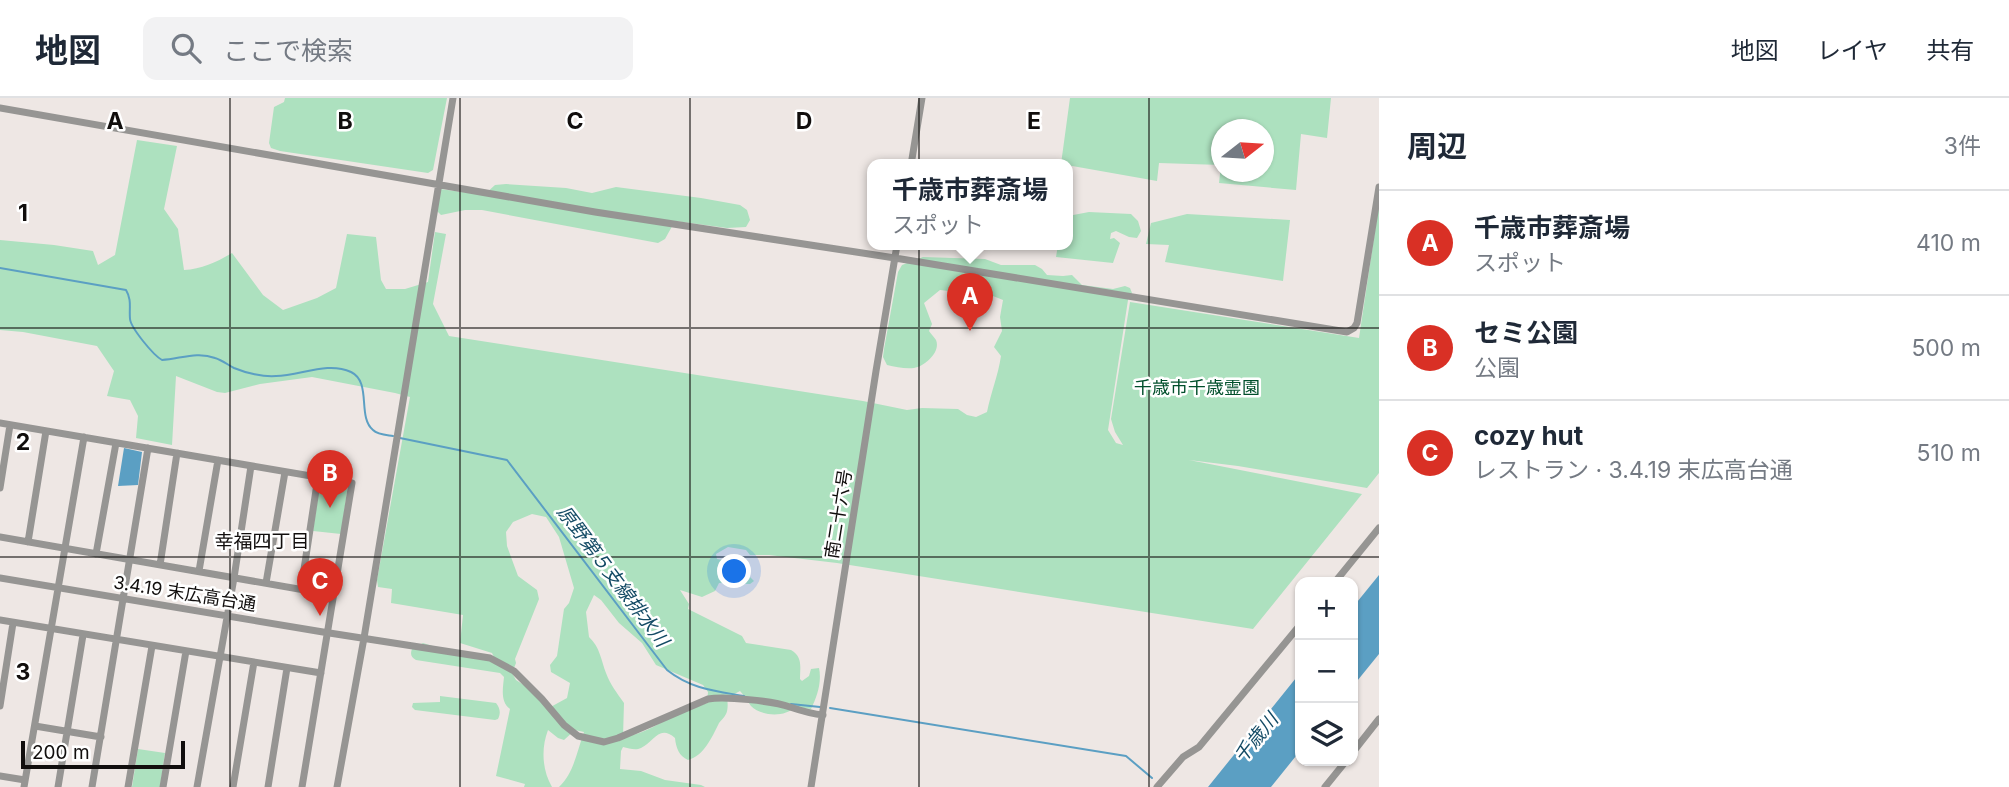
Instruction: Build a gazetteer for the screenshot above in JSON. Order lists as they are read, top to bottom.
{
  "streets": {
    "street": ["南二十六号", "3.4.19 末広高台通"]
  },
  "crossings": [
    ["南二十六号", "3.4.19 末広高台通"]
  ],
  "districts": ["幸福四丁目"],
  "water": ["原野第５支線排水川", "千歳川"],
  "parks": ["千歳市千歳霊園"],
  "scale_bar": "200 m",
  "north": "right",
  "page": {
    "header": "地図",
    "search": "ここで検索",
    "nav": ["地図", "レイヤ", "共有"],
    "heading": ["周辺", "3件"],
    "popup": ["千歳市葬斎場", "スポット"],
    "list": [
      {
        "mark": "A",
        "name": "千歳市葬斎場",
        "note": "スポット",
        "value": "410 m"
      },
      {
        "mark": "B",
        "name": "セミ公園",
        "note": "公園",
        "value": "500 m"
      },
      {
        "mark": "C",
        "name": "cozy hut",
        "note": "レストラン · 3.4.19 末広高台通",
        "value": "510 m"
      }
    ],
    "pins": ["A", "B", "C"],
    "map_buttons": ["+", "−"],
    "scale": "200 m"
  },
  "grid": {
    "columns": [
      "A",
      "B",
      "C",
      "D",
      "E"
    ],
    "rows": ["1", "2", "3"]
  }
}
